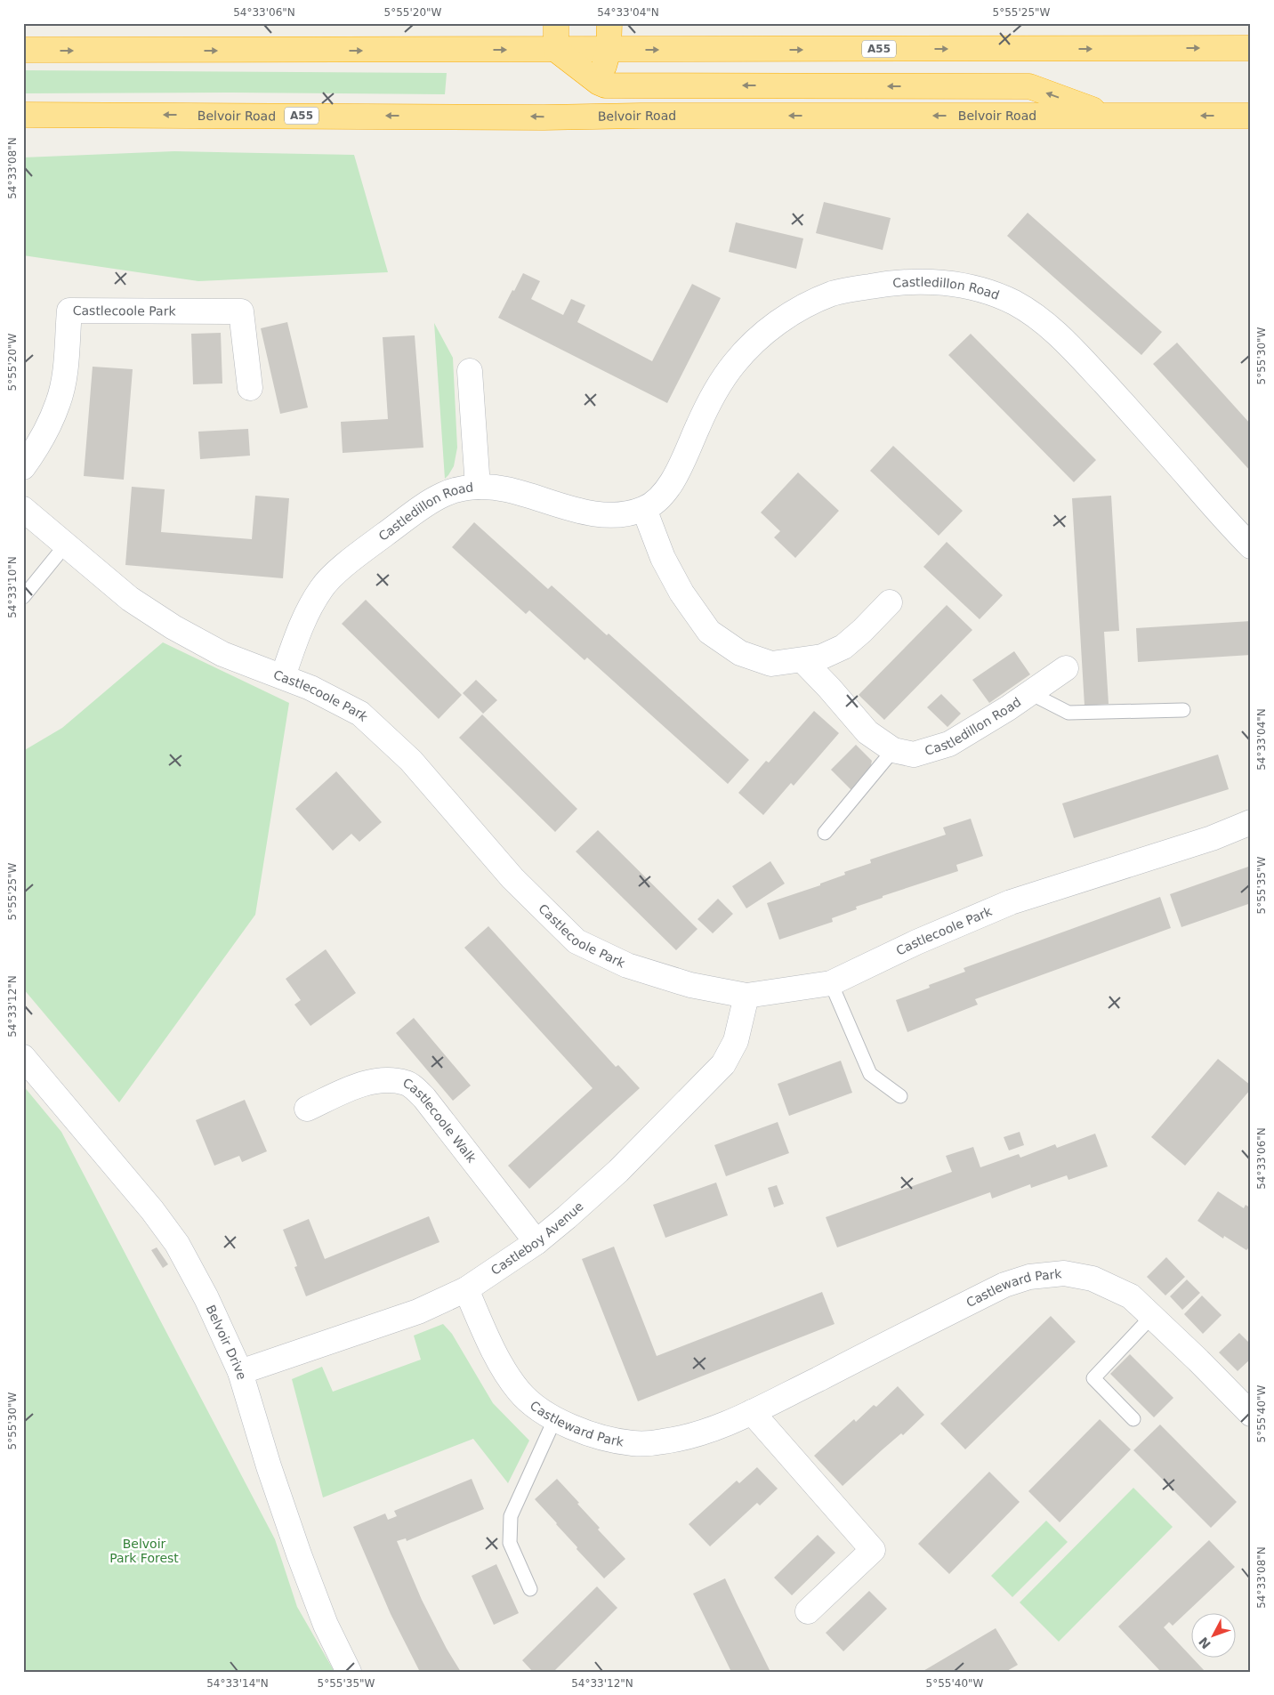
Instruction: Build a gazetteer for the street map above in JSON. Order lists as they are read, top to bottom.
{
  "streets": {
    "highway": ["A55", "Belvoir Road"],
    "street": [
      "Castledillon Road",
      "Castlecoole Park",
      "Castlecoole Walk",
      "Castleboy Avenue",
      "Castleward Park",
      "Belvoir Drive"
    ]
  },
  "crossings": [
    ["Castledillon Road", "Castlecoole Park"],
    ["Castlecoole Park", "Castleboy Avenue"],
    ["Castlecoole Walk", "Castleboy Avenue"],
    ["Castleboy Avenue", "Castleward Park"],
    ["Castleboy Avenue", "Belvoir Drive"]
  ],
  "parks": ["Belvoir Park Forest"],
  "north": "bottom left",
  "coordinates": [
    "54°33'06\"N",
    "5°55'20\"W",
    "54°33'04\"N",
    "5°55'25\"W",
    "54°33'08\"N",
    "5°55'30\"W",
    "54°33'10\"N",
    "5°55'35\"W",
    "54°33'12\"N",
    "5°55'40\"W",
    "54°33'14\"N"
  ]
}
